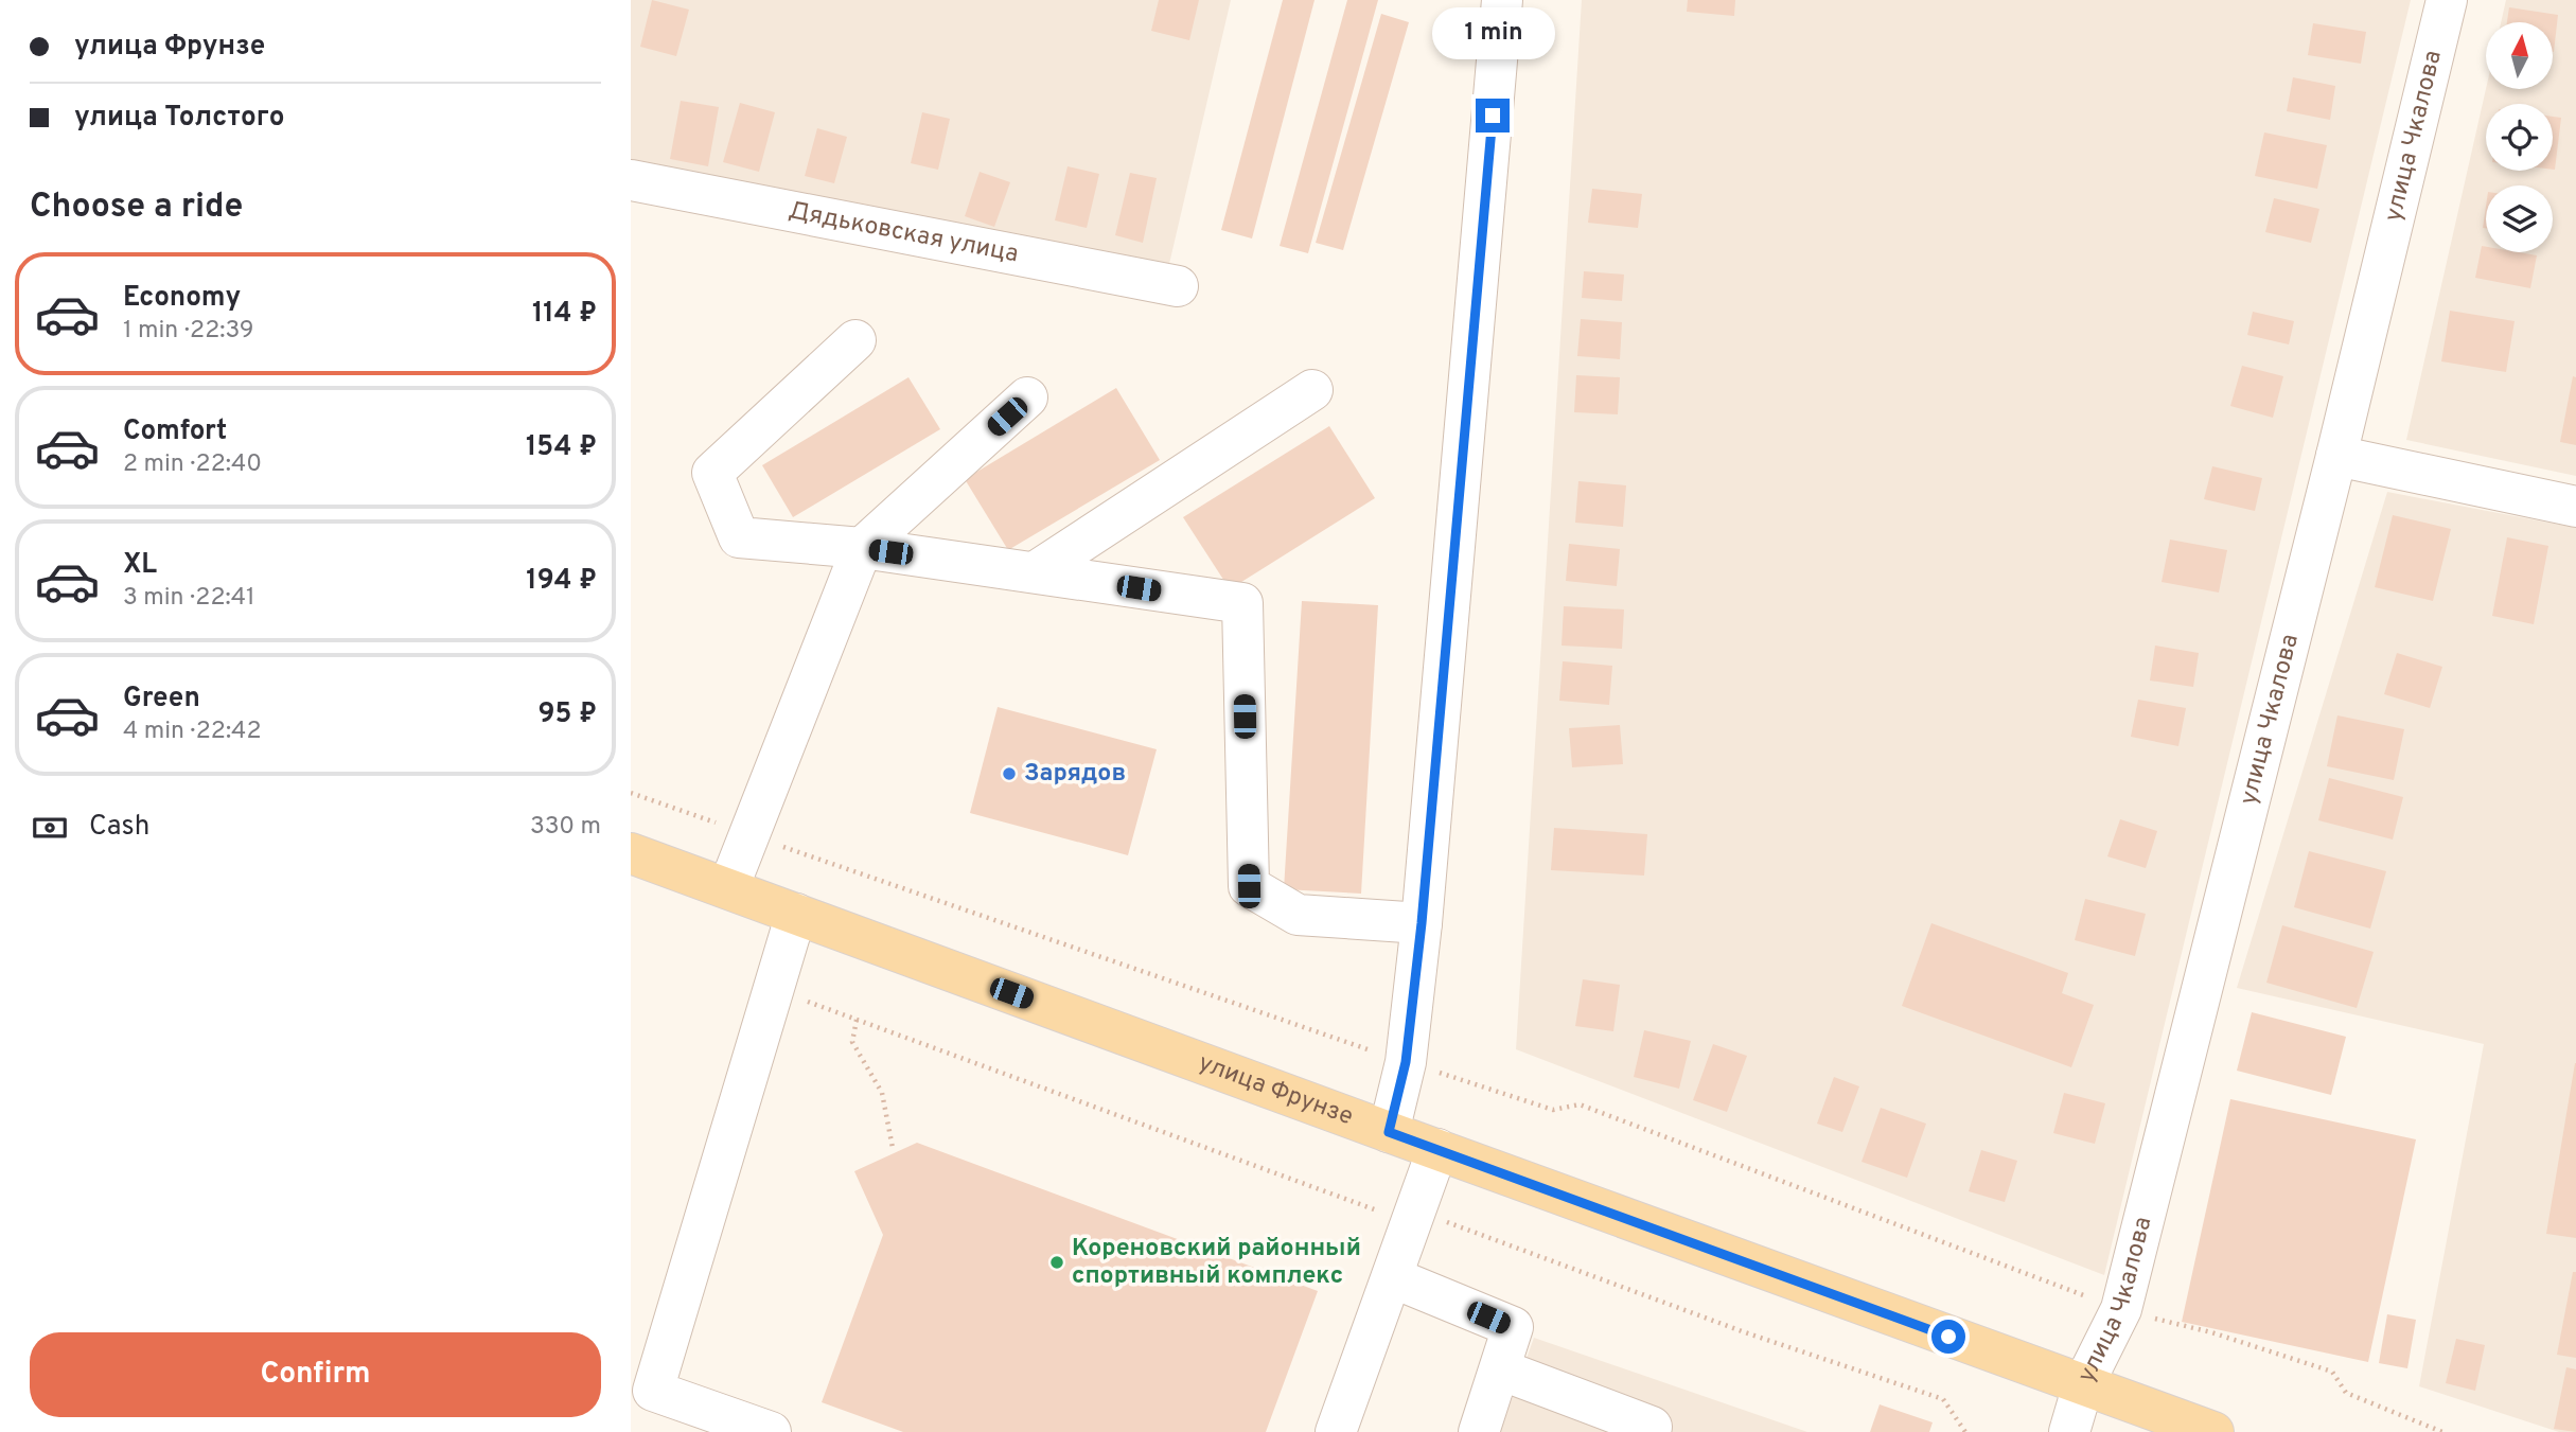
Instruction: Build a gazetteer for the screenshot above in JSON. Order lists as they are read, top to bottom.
{
  "streets": {
    "main road": ["улица Фрунзе"],
    "street": ["улица Чкалова", "Дядьковская улица"]
  },
  "crossings": [
    ["улица Чкалова", "улица Фрунзе"]
  ],
  "places": ["Зарядов", "Кореновский районный спортивный комплекс"],
  "north": "top",
  "page": {
    "banner": ["улица Фрунзе", "улица Толстого"],
    "bubble": "1 min",
    "heading": "Choose a ride",
    "list": [
      {
        "name": "Economy",
        "note": "1 min · 22:39",
        "value": "114 ₽"
      },
      {
        "name": "Comfort",
        "note": "2 min · 22:40",
        "value": "154 ₽"
      },
      {
        "name": "XL",
        "note": "3 min · 22:41",
        "value": "194 ₽"
      },
      {
        "name": "Green",
        "note": "4 min · 22:42",
        "value": "95 ₽"
      }
    ],
    "pay": ["Cash", "330 m"],
    "buttons": "Confirm"
  }
}
